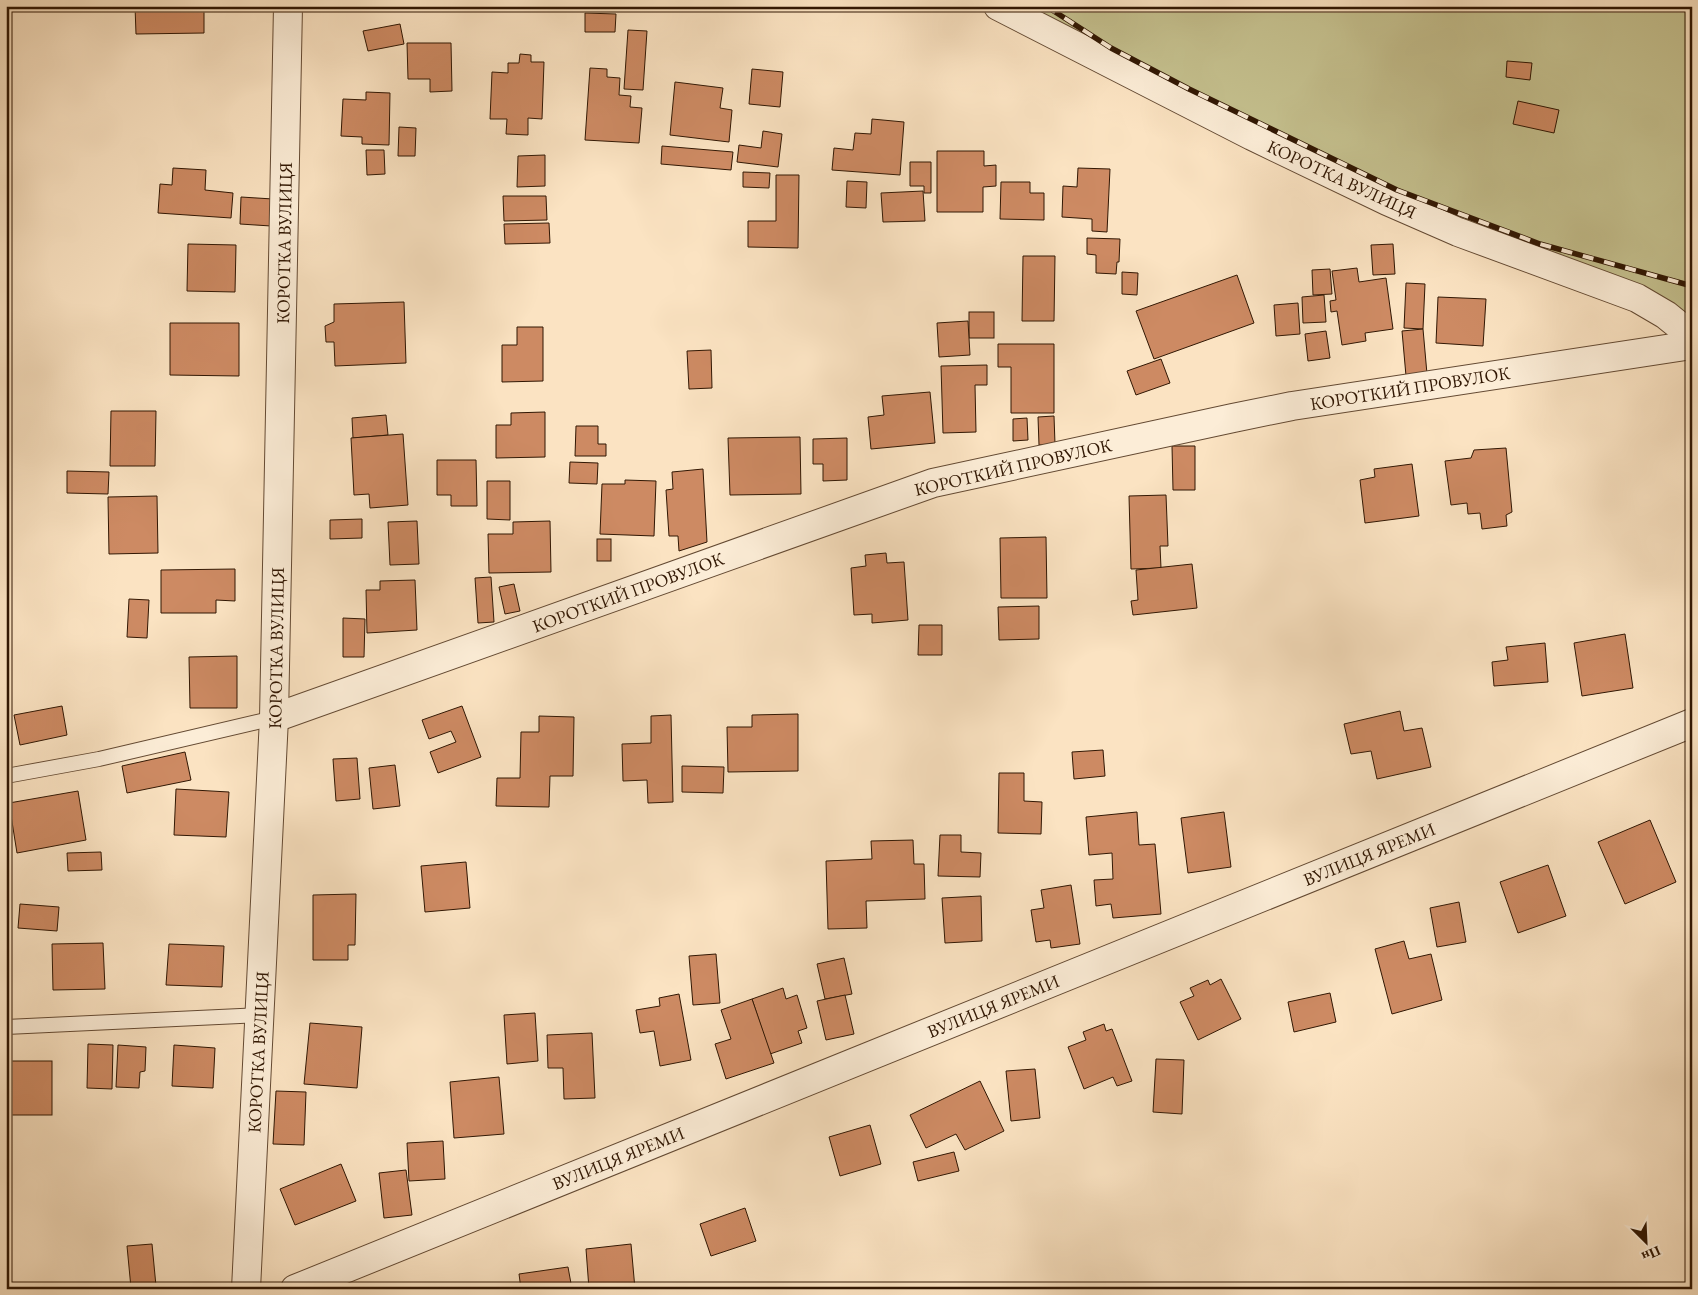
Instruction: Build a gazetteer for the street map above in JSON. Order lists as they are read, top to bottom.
{
  "streets": {
    "street": ["КОРОТКА ВУЛИЦЯ", "КОРОТКИЙ ПРОВУЛОК", "ВУЛИЦЯ ЯРЕМИ"]
  },
  "crossings": [
    ["КОРОТКА ВУЛИЦЯ", "КОРОТКИЙ ПРОВУЛОК"]
  ],
  "north": "bottom right"
}
